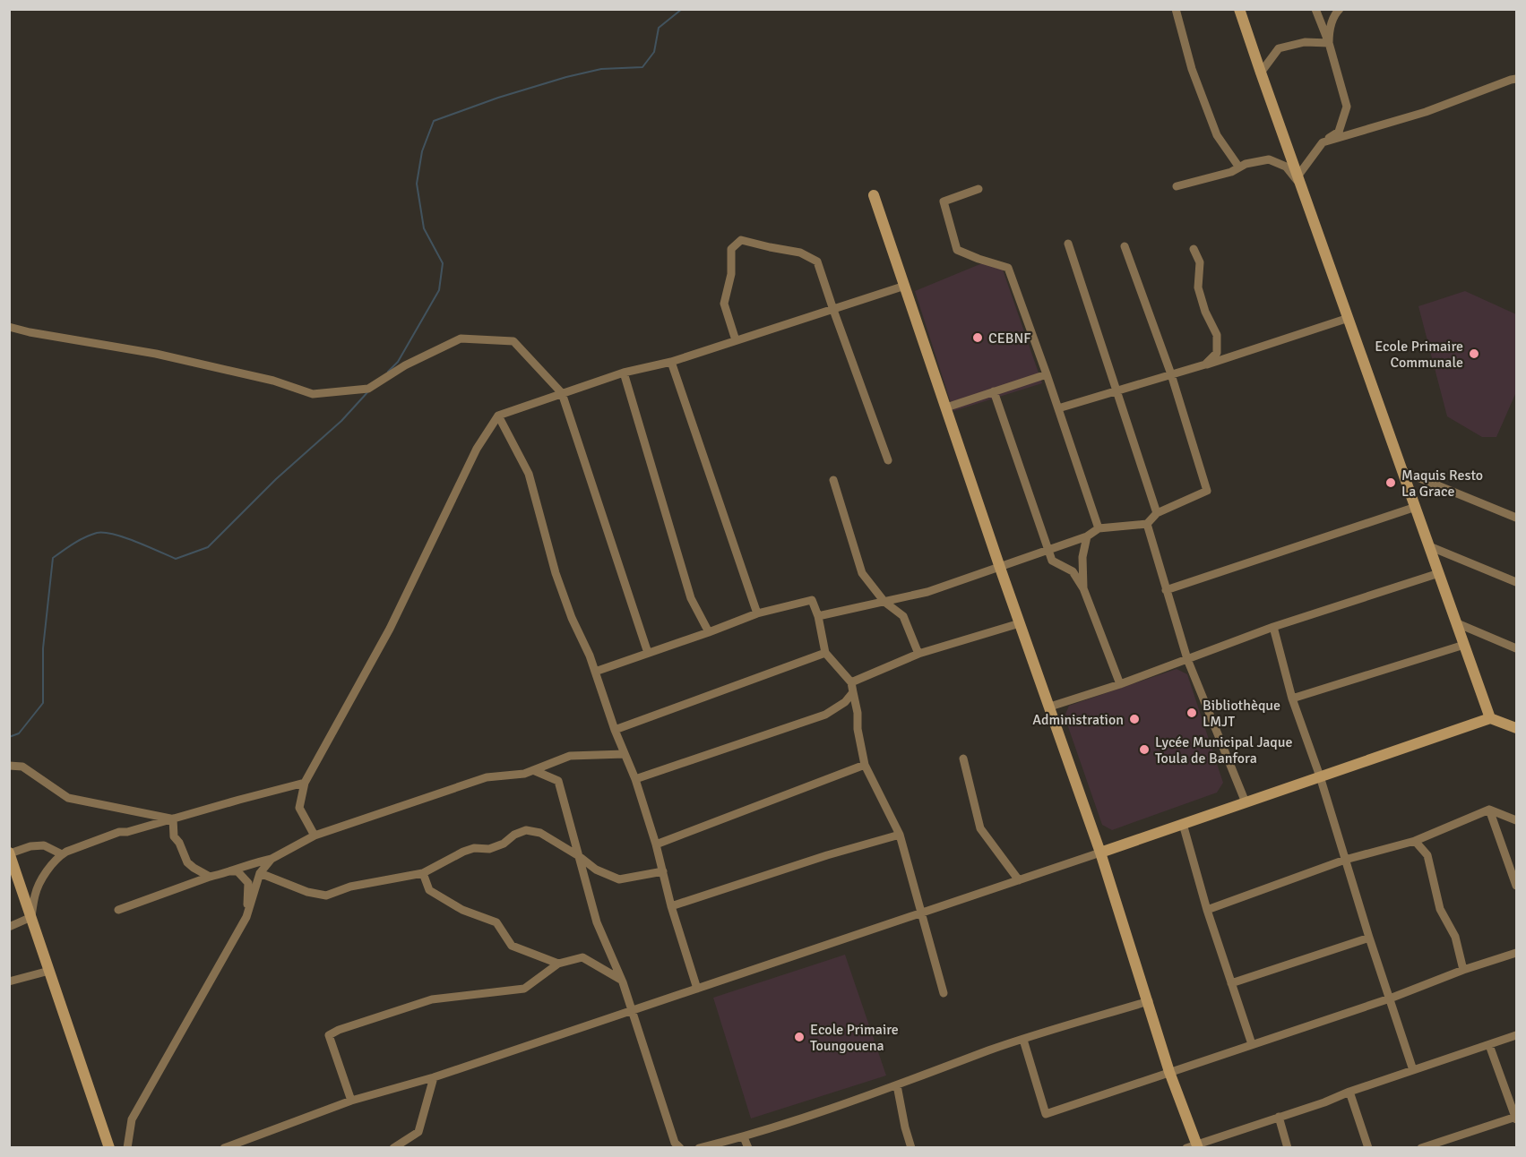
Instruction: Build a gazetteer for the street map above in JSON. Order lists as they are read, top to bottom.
{
  "places": [
    "CEBNF",
    "Ecole Primaire Communale",
    "Maquis Resto La Grace",
    "Bibliothèque LMJT",
    "Administration",
    "Lycée Municipal Jaque Toula de Banfora",
    "Ecole Primaire Toungouena"
  ]
}
